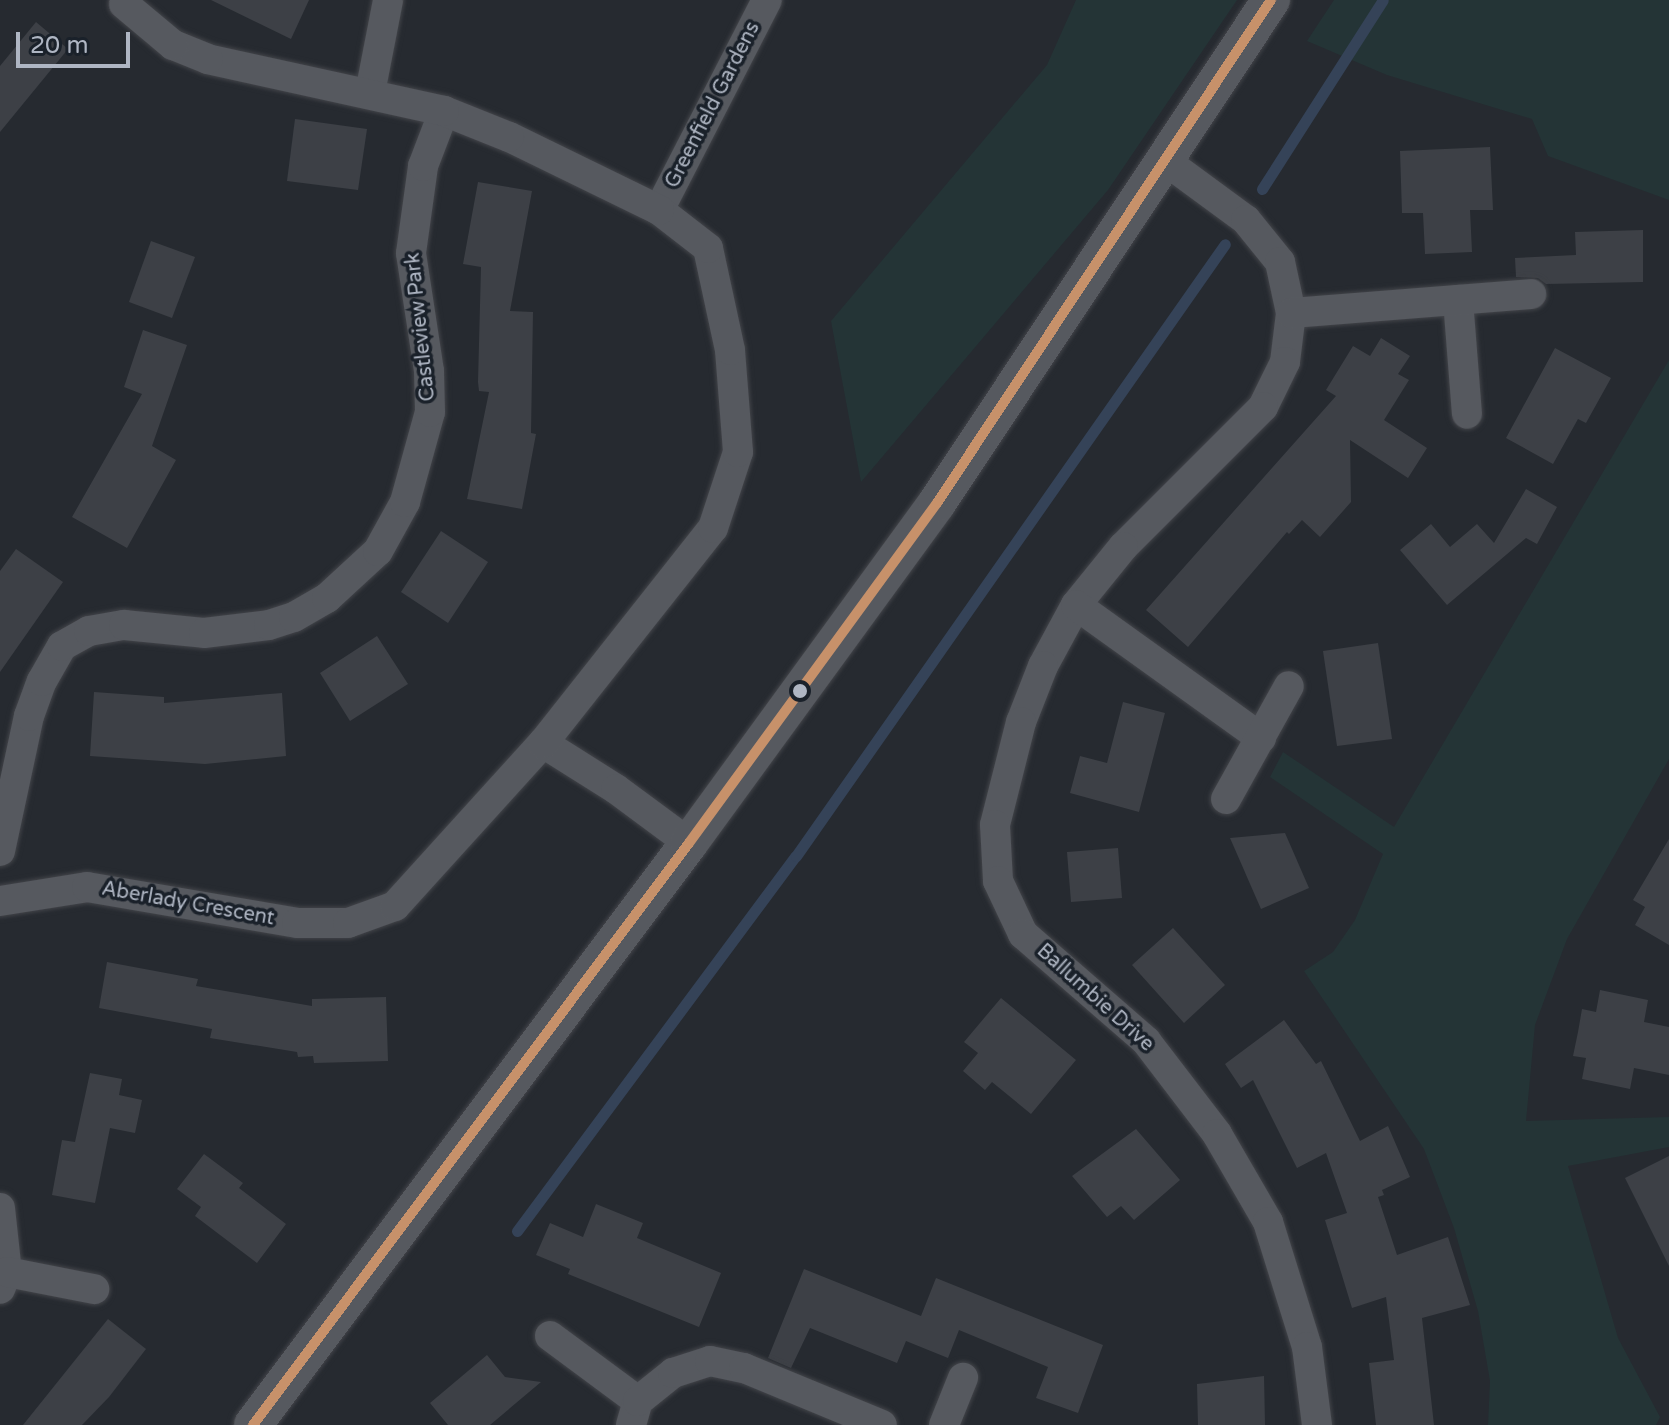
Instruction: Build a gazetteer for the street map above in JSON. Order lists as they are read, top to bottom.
{
  "streets": {
    "street": [
      "Greenfield Gardens",
      "Castleview Park",
      "Aberlady Crescent",
      "Ballumbie Drive"
    ]
  },
  "crossings": [
    ["Greenfield Gardens", "Aberlady Crescent"],
    ["Castleview Park", "Aberlady Crescent"]
  ],
  "scale_bar": "20 m"
}
